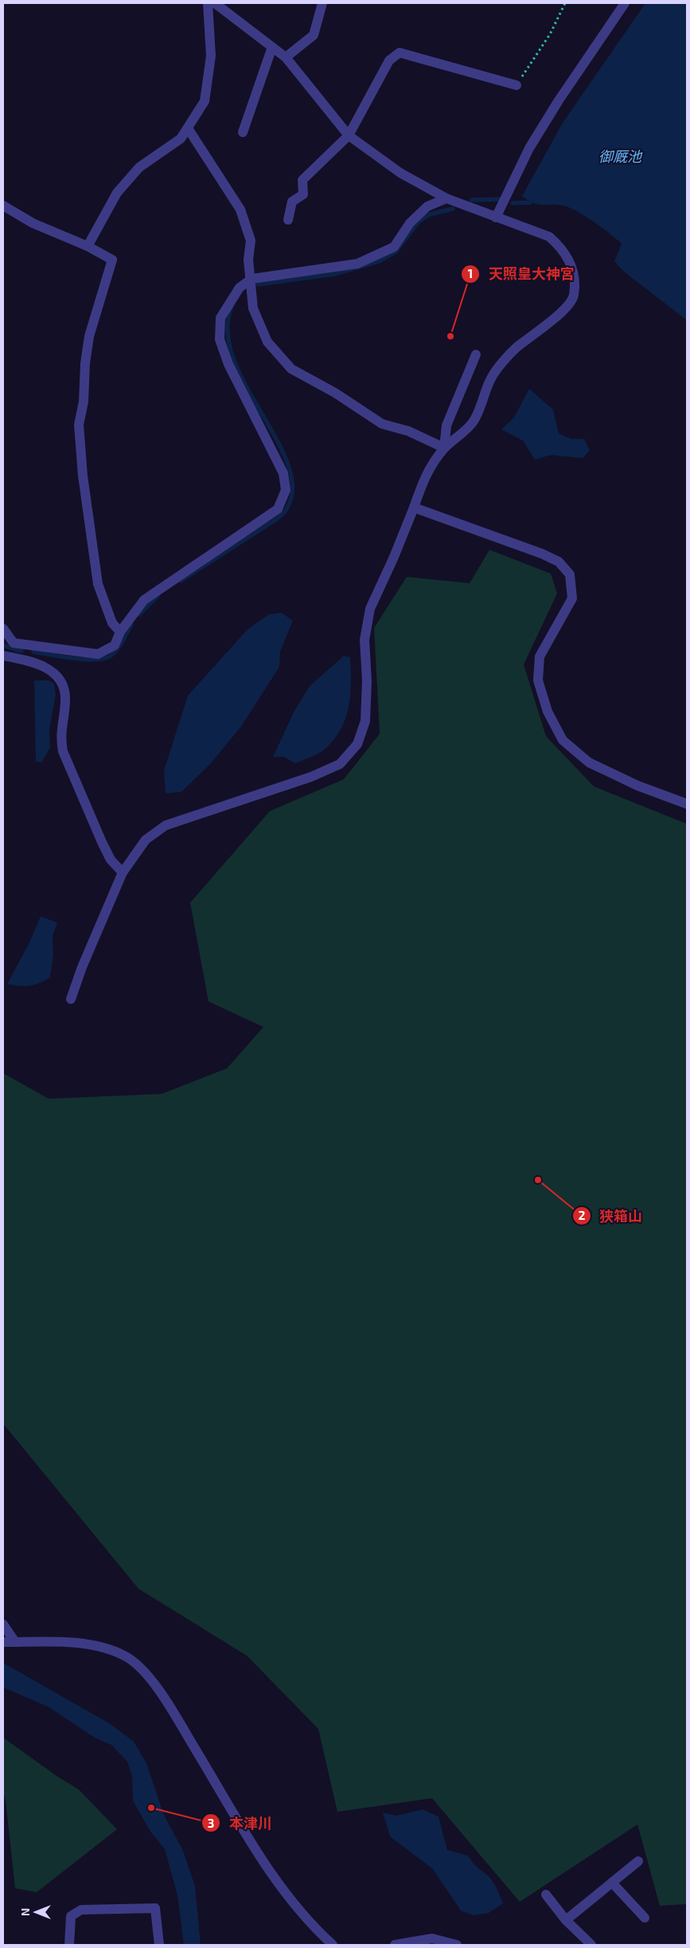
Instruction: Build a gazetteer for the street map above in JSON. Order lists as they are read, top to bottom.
{
  "water": ["御厩池"],
  "places": ["天照皇大神宮", "狭箱山", "本津川"],
  "north": "left"
}
